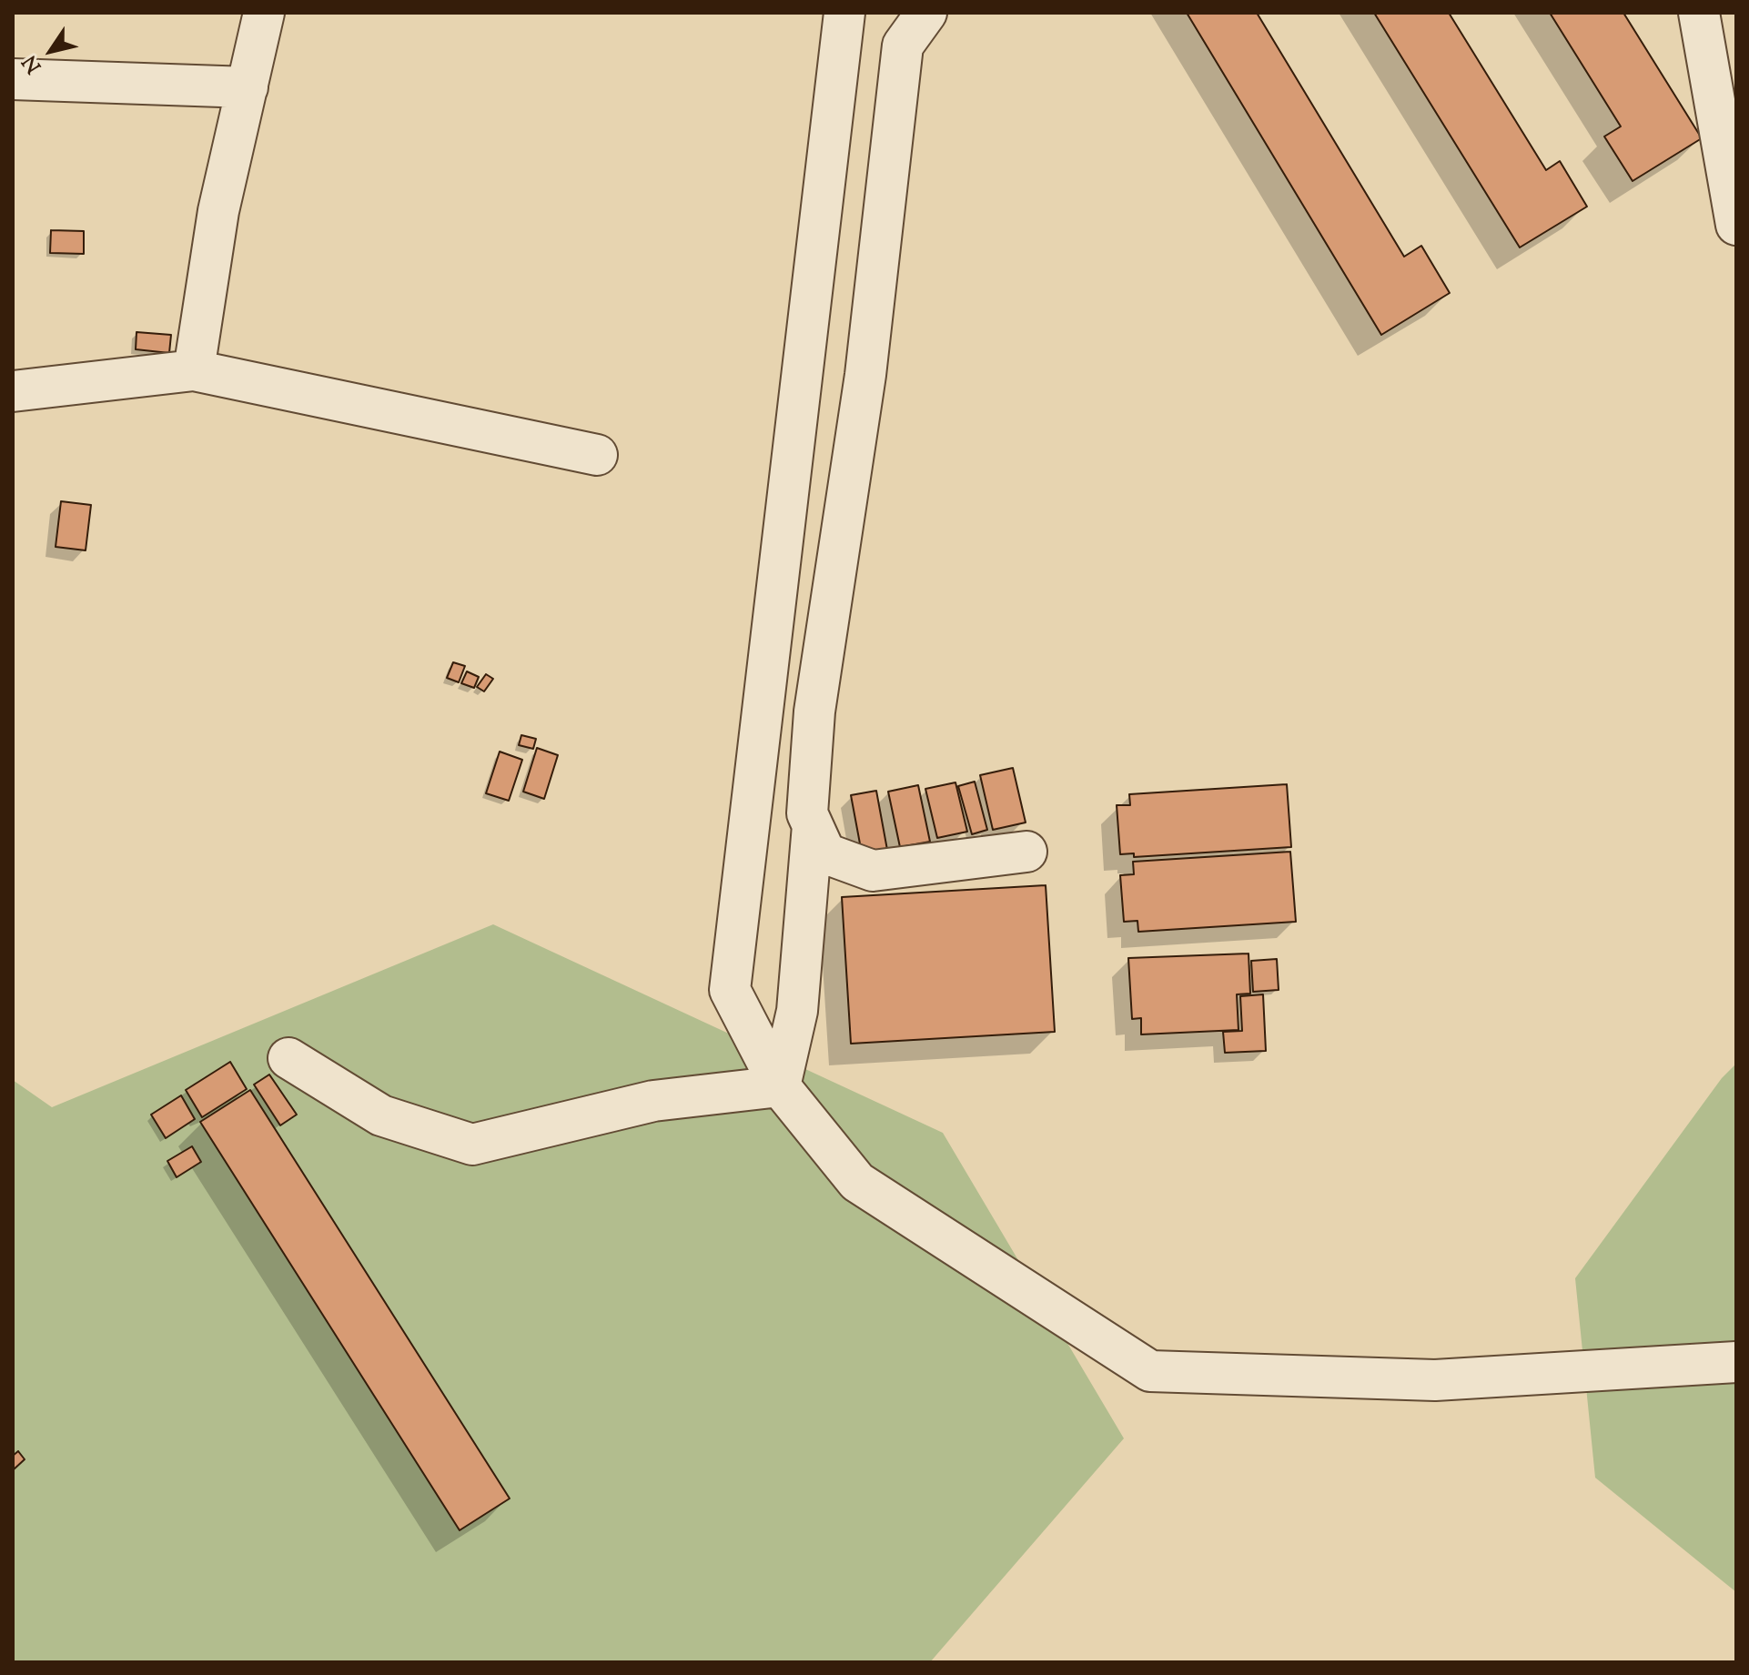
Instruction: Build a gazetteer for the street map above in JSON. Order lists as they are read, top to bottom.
{
  "north": "bottom left"
}
